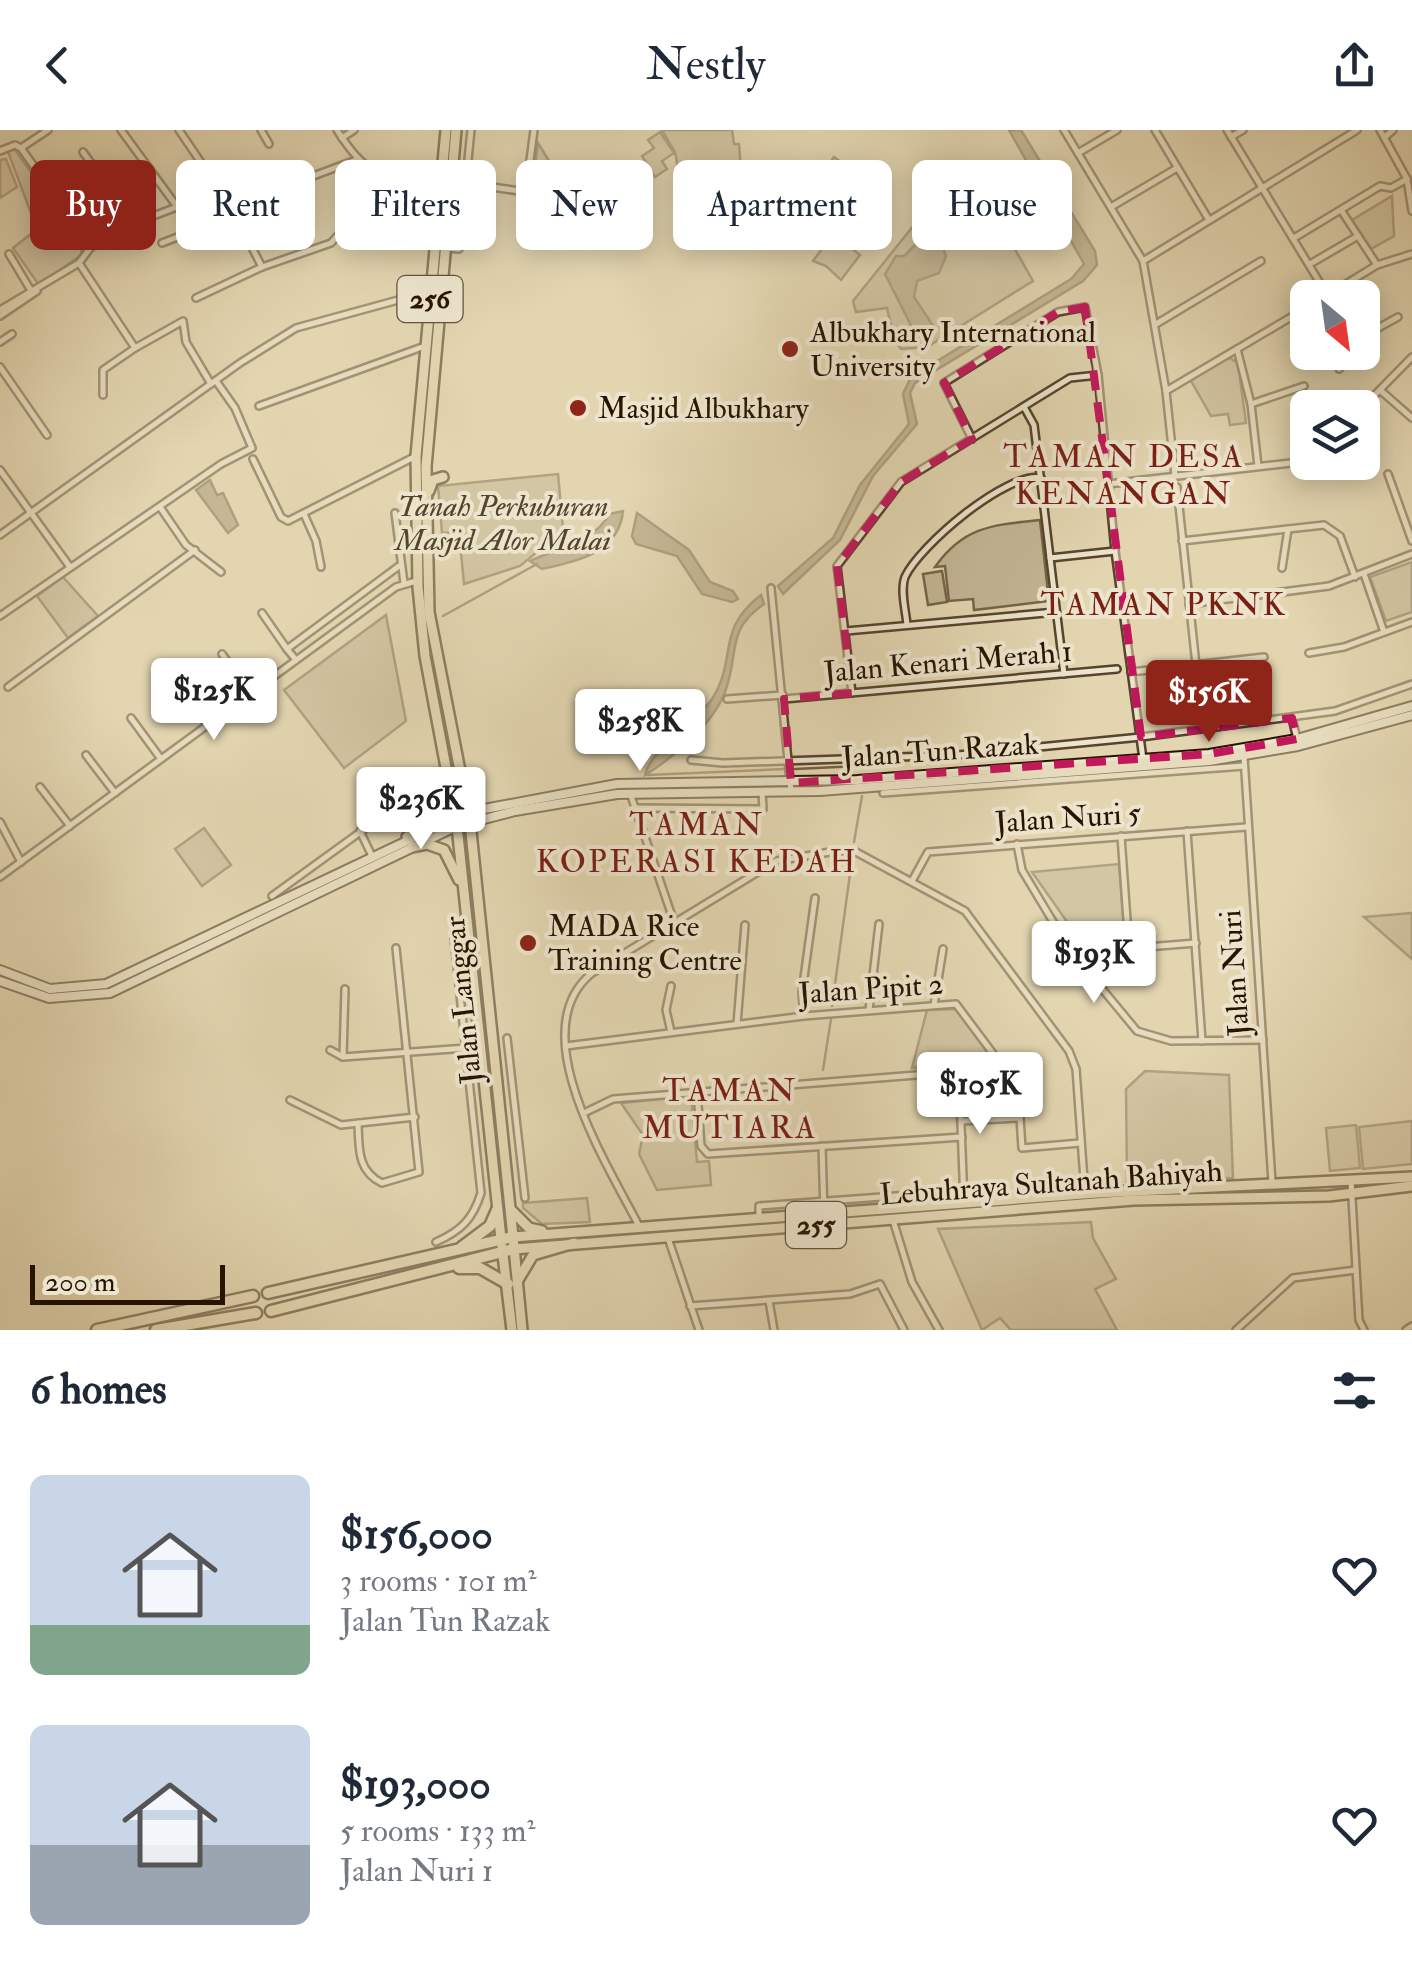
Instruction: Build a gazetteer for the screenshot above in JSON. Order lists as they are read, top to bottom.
{
  "streets": {
    "main road": [
      "256",
      "Jalan Tun Razak",
      "Jalan Langgar",
      "Lebuhraya Sultanah Bahiyah",
      "255"
    ],
    "street": [
      "Jalan Kenari Merah 1",
      "Jalan Nuri 5",
      "Jalan Nuri",
      "Jalan Pipit 2"
    ]
  },
  "crossings": [
    ["Jalan Tun Razak", "Jalan Nuri"],
    ["Jalan Tun Razak", "Jalan Langgar"],
    ["Jalan Nuri 5", "Jalan Nuri"],
    ["Jalan Nuri", "Lebuhraya Sultanah Bahiyah"],
    ["Jalan Langgar", "Lebuhraya Sultanah Bahiyah"]
  ],
  "districts": [
    "TAMAN DESA KENANGAN",
    "TAMAN PKNK",
    "TAMAN KOPERASI KEDAH",
    "TAMAN MUTIARA"
  ],
  "parks": ["Tanah Perkuburan Masjid Alor Malai"],
  "places": ["Albukhary International University", "Masjid Albukhary", "MADA Rice Training Centre"],
  "scale_bar": "200 m",
  "north": "bottom right",
  "page": {
    "header": "Nestly",
    "chip": [
      "Buy",
      "Rent",
      "Filters",
      "New",
      "Apartment",
      "House"
    ],
    "price": [
      "$125K",
      "$156K",
      "$258K",
      "$236K",
      "$193K",
      "$105K"
    ],
    "scale": "200 m",
    "heading": "6 homes",
    "list": [
      {
        "name": "$156,000",
        "note": "3 rooms · 101 m² · Jalan Tun Razak"
      },
      {
        "name": "$193,000",
        "note": "5 rooms · 133 m² · Jalan Nuri 1"
      }
    ]
  }
}
